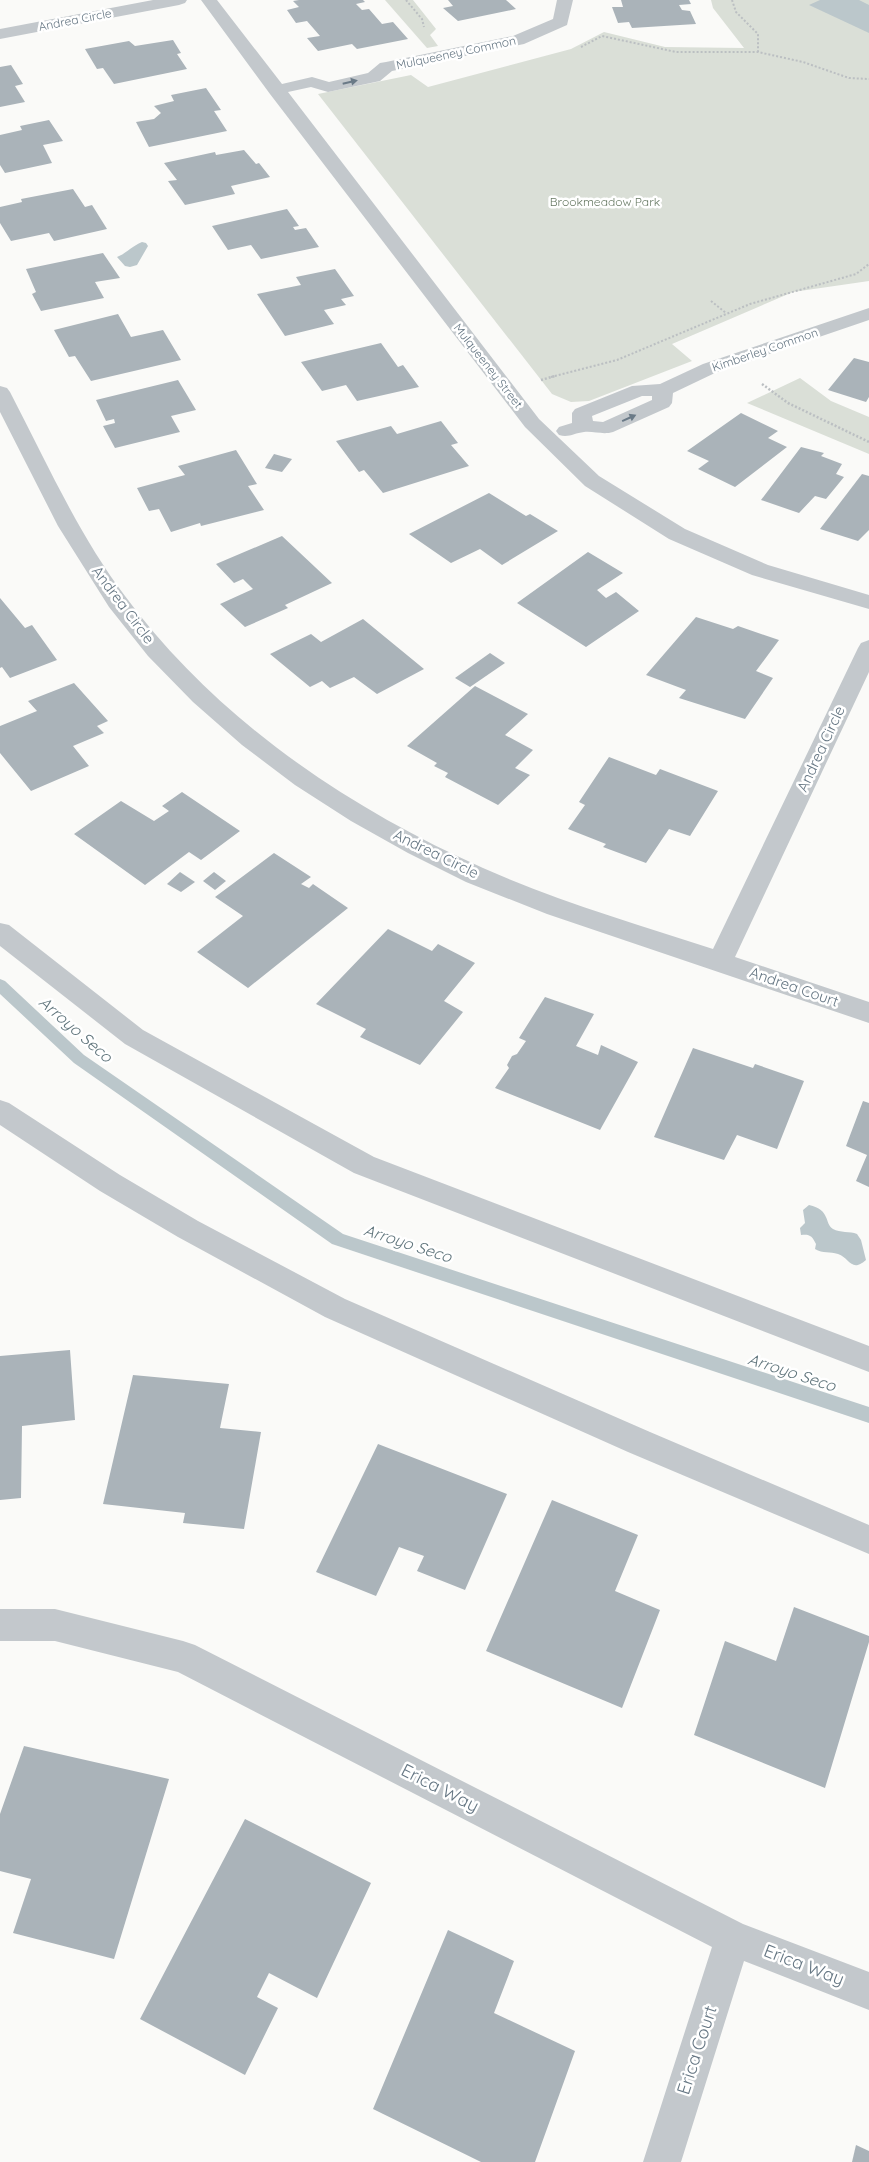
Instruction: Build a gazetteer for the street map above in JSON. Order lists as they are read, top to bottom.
{
  "streets": {
    "street": [
      "Andrea Circle",
      "Mulqueeney Common",
      "Kimberley Common",
      "Mulqueeney Street",
      "Andrea Court",
      "Erica Way",
      "Erica Court"
    ]
  },
  "crossings": [
    ["Andrea Circle", "Andrea Court"],
    ["Mulqueeney Common", "Mulqueeney Street"],
    ["Kimberley Common", "Mulqueeney Street"],
    ["Erica Way", "Erica Court"]
  ],
  "water": ["Arroyo Seco"],
  "parks": ["Brookmeadow Park"]
}
